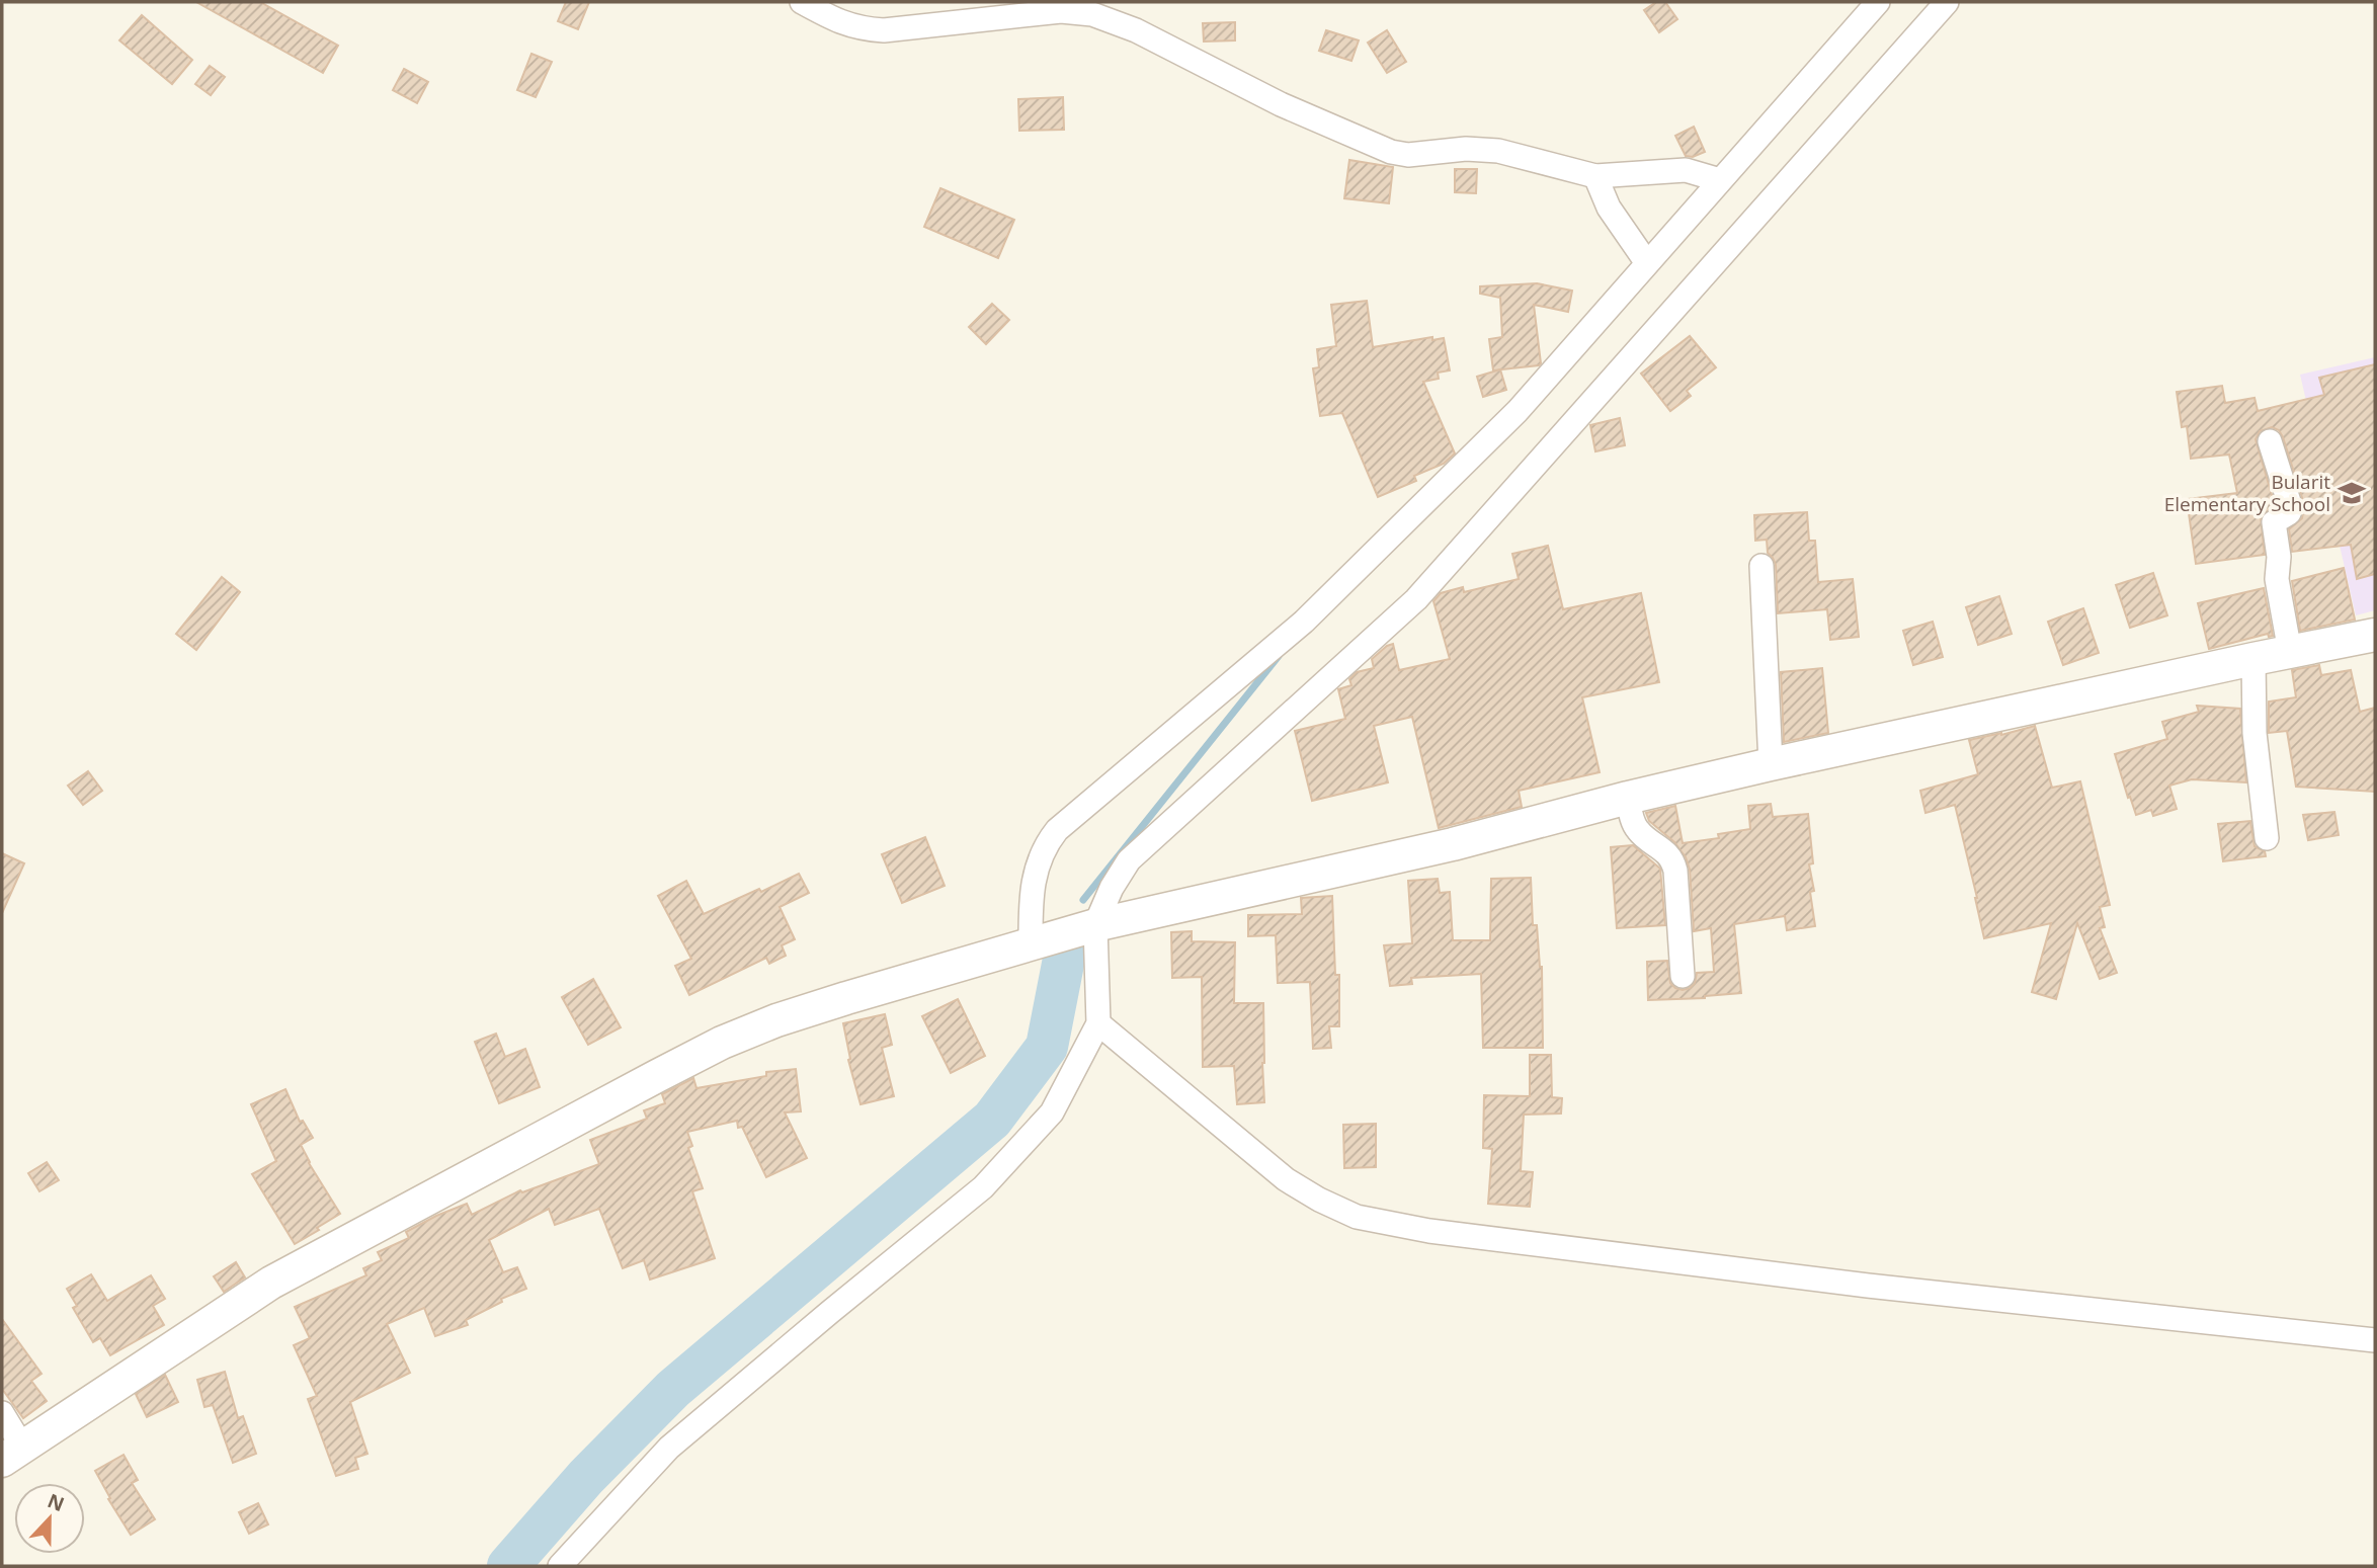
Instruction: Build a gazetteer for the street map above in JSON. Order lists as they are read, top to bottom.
{
  "places": {
    "school or university": ["Bularit Elementary School"]
  },
  "north": "top"
}
